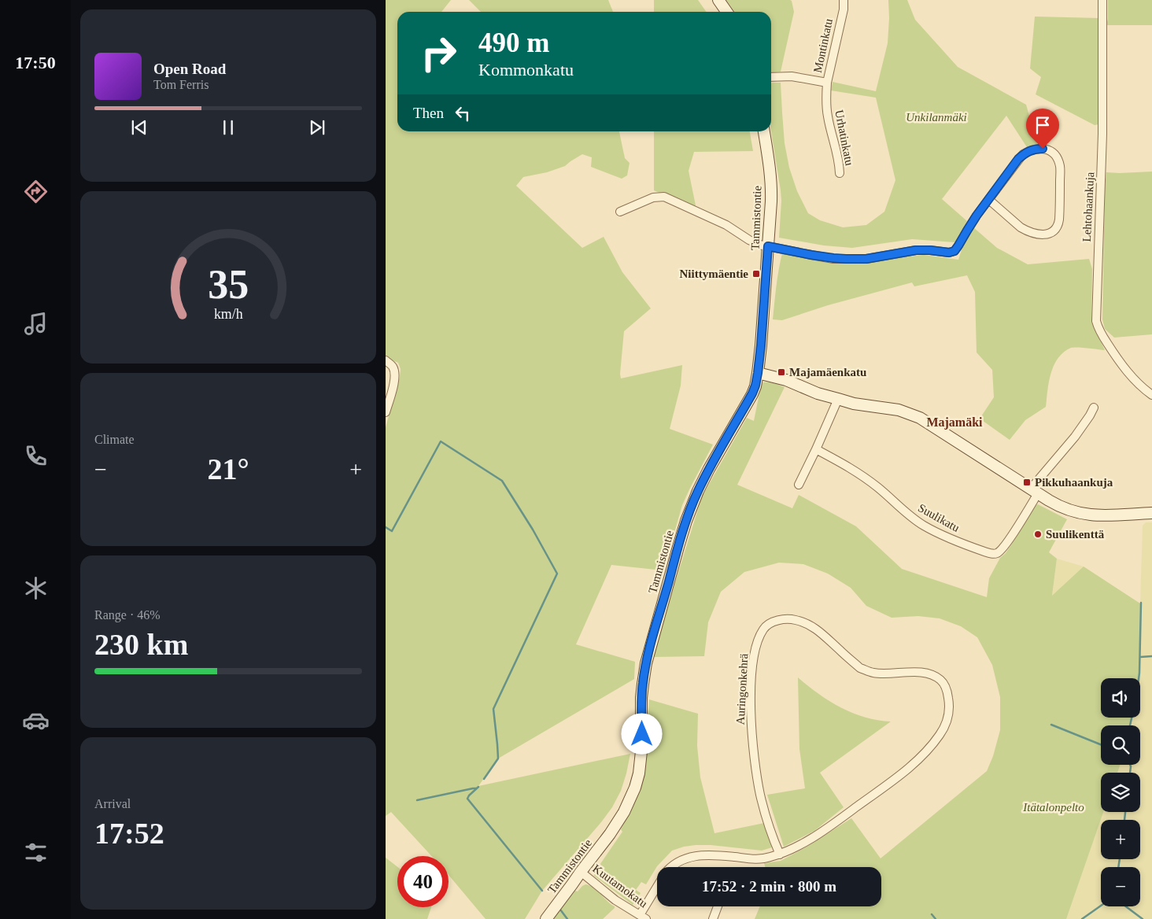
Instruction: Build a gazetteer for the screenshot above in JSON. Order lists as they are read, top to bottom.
{
  "streets": {
    "street": [
      "Montinkatu",
      "Urhatinkatu",
      "Lehtohaankuja",
      "Tammistontie",
      "Suulikatu",
      "Auringonkehrä",
      "Kuutamokatu"
    ]
  },
  "crossings": [
    ["Montinkatu", "Urhatinkatu"],
    ["Tammistontie", "Kuutamokatu"],
    ["Auringonkehrä", "Kuutamokatu"]
  ],
  "districts": ["Majamäki"],
  "parks": ["Unkilanmäki", "Itätalonpelto"],
  "places": {
    "transit": ["Niittymäentie", "Majamäenkatu", "Pikkuhaankuja"],
    "other": ["Suulikenttä"]
  },
  "page": {
    "tabs": "17:50",
    "turn": ["490 m", "Kommonkatu"],
    "song": ["Open Road", "Tom Ferris"],
    "then": "Then",
    "tile": [
      "Climate",
      ["Range · 46%", "230 km"],
      ["Arrival", "17:52"]
    ],
    "heat": ["−", "21°", "+"],
    "map_buttons": ["+", "−"],
    "limit": "40",
    "trip": "17:52 · 2 min · 800 m",
    "gauge": ["35", "km/h"]
  }
}
